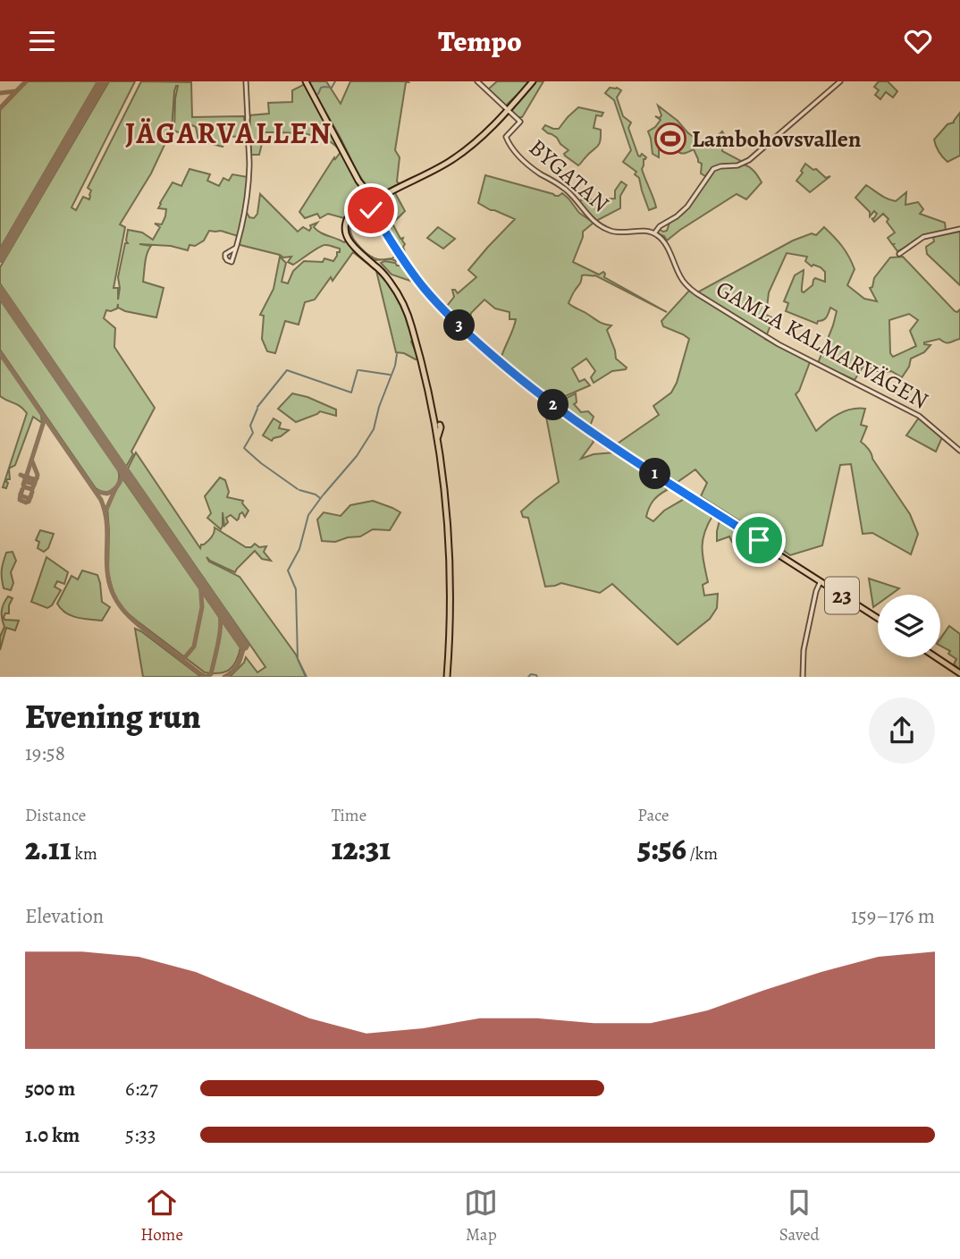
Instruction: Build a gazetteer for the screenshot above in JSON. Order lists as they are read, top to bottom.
{
  "streets": {
    "main road": ["23"],
    "street": ["BYGATAN", "GAMLA KALMARVÄGEN"]
  },
  "crossings": [
    ["BYGATAN", "GAMLA KALMARVÄGEN"]
  ],
  "districts": ["JÄGARVALLEN"],
  "places": {
    "sports": ["Lambohovsvallen"]
  },
  "page": {
    "header": "Tempo",
    "pins": ["3", "2", "1"],
    "heading": ["Evening run", "19:58"],
    "stats": [
      ["Distance", "2.11 km"],
      ["Time", "12:31"],
      ["Pace", "5:56 /km"]
    ],
    "chart": ["Elevation", "159–176 m"],
    "list": [
      {
        "name": "500 m",
        "note": "6:27"
      },
      {
        "name": "1.0 km",
        "note": "5:33"
      }
    ],
    "tabs": ["Home", "Map", "Saved"]
  }
}
